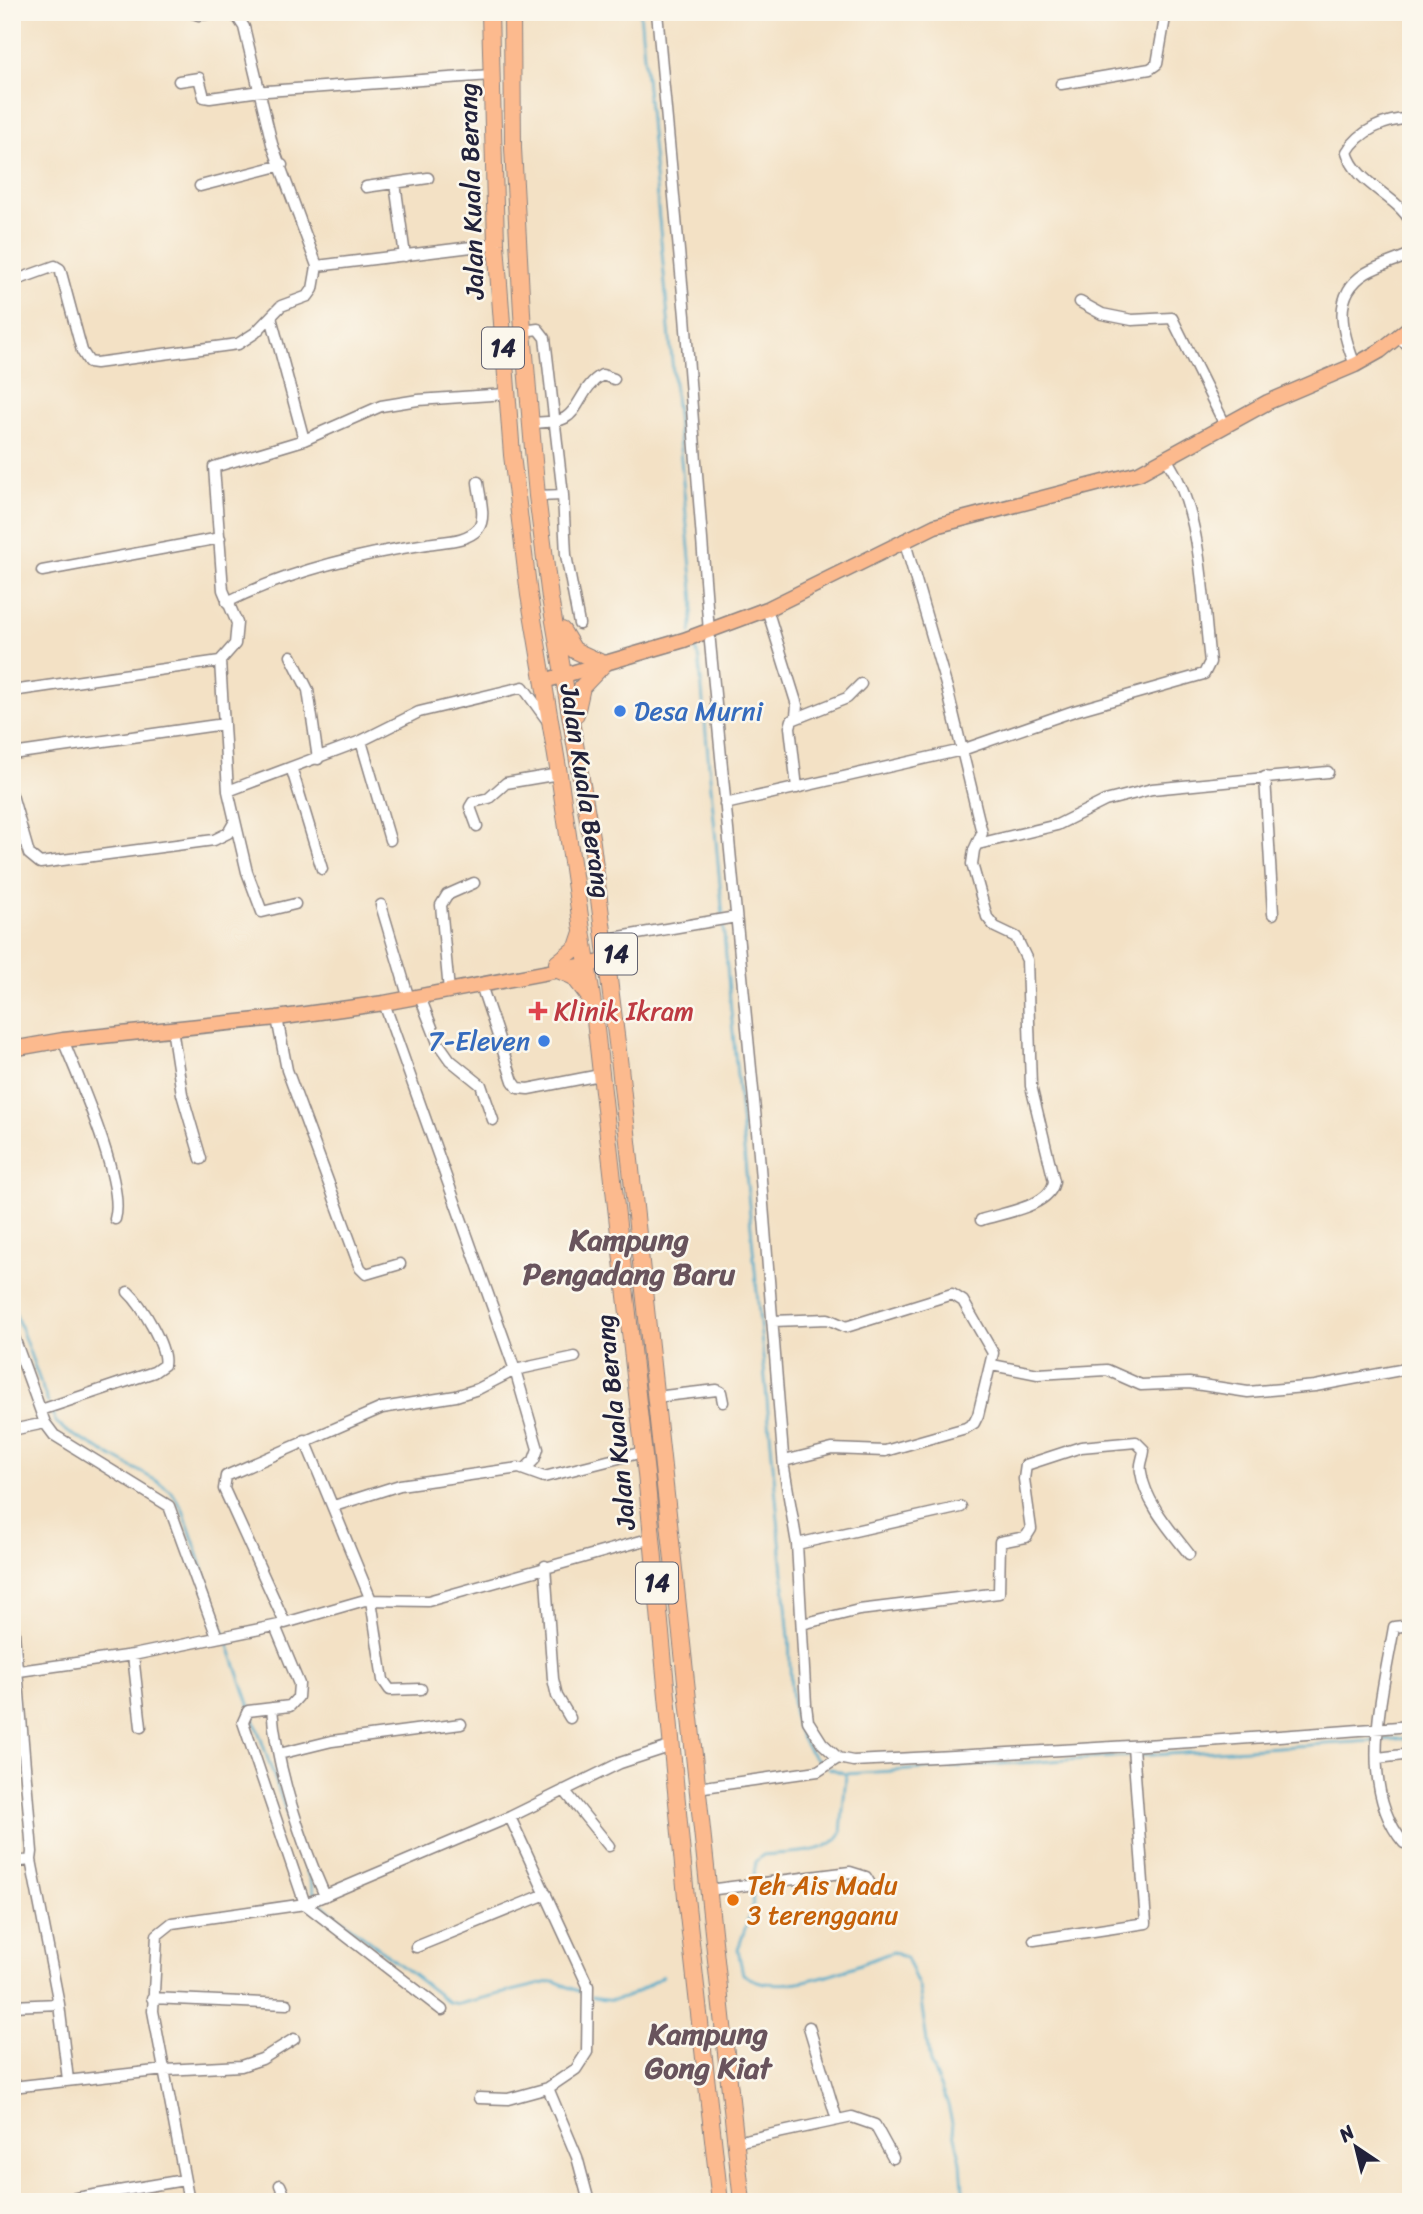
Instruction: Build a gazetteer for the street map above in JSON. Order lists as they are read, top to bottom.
{
  "streets": {
    "highway": ["Jalan Kuala Berang", "14"]
  },
  "districts": ["Kampung Pengadang Baru", "Kampung Gong Kiat"],
  "places": {
    "other": ["Desa Murni", "7-Eleven", "Teh Ais Madu 3 terengganu"],
    "health": ["Klinik Ikram"]
  },
  "north": "top left"
}
